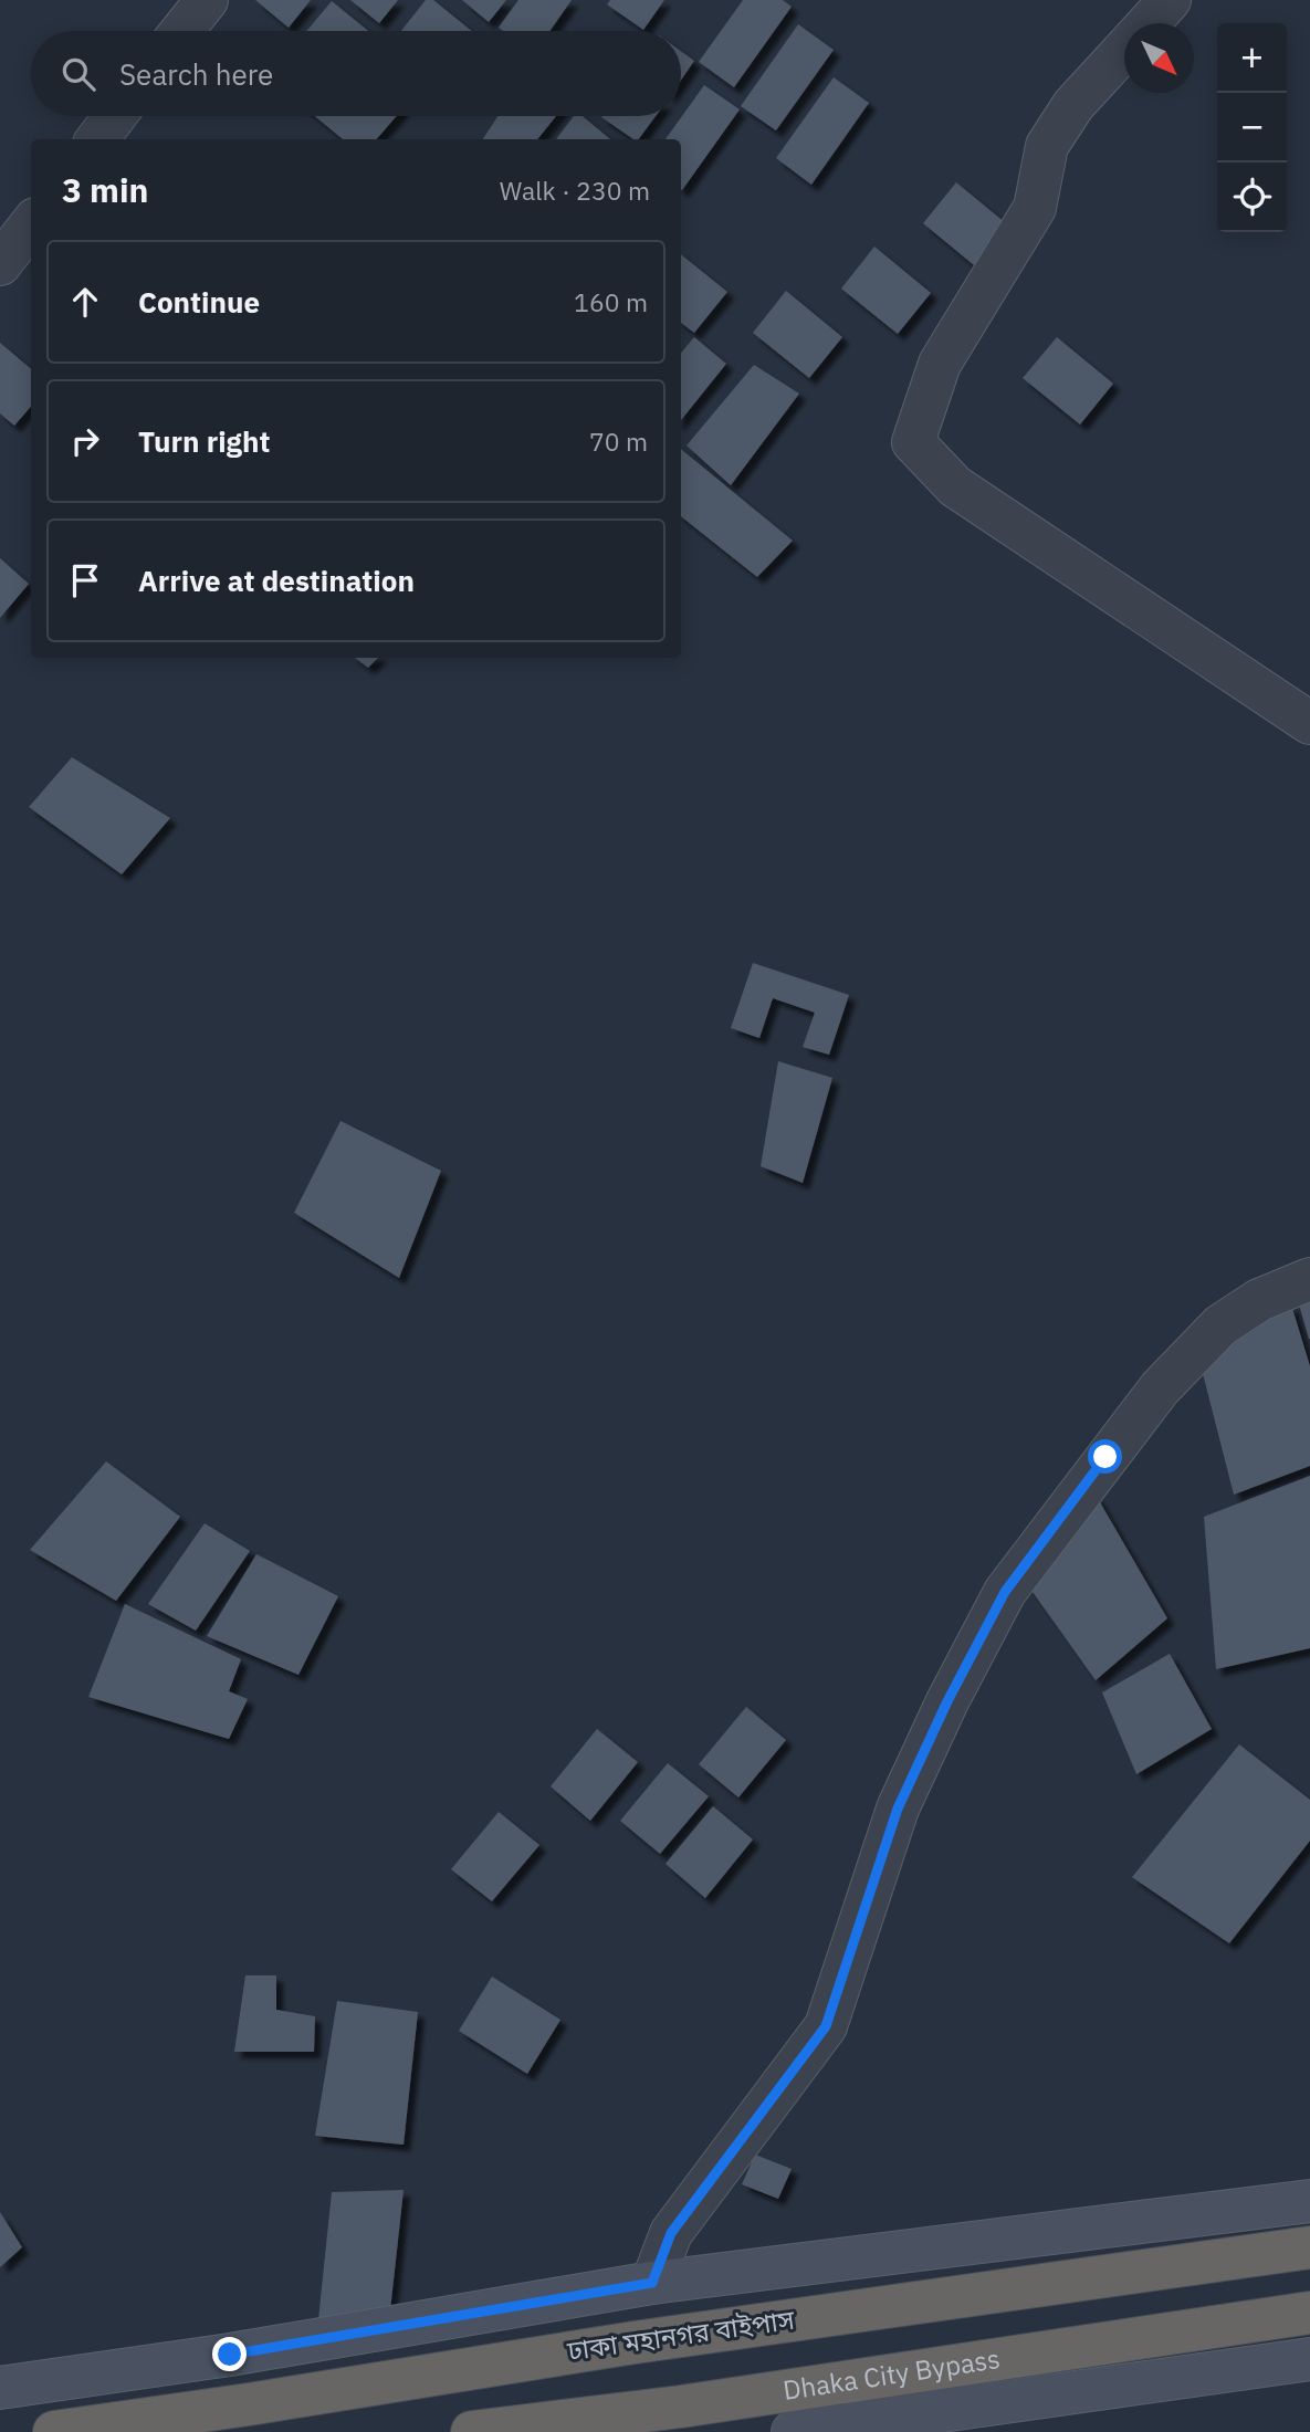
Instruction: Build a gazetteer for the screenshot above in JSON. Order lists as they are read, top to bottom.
{
  "streets": {
    "highway": ["ঢাকা মহানগর বাইপাস", "Dhaka City Bypass"]
  },
  "north": "bottom right",
  "page": {
    "map_buttons": ["+", "−"],
    "search": "Search here",
    "heading": ["3 min", "Walk · 230 m"],
    "list": [
      ["Continue", "160 m"],
      ["Turn right", "70 m"],
      "Arrive at destination"
    ]
  }
}
